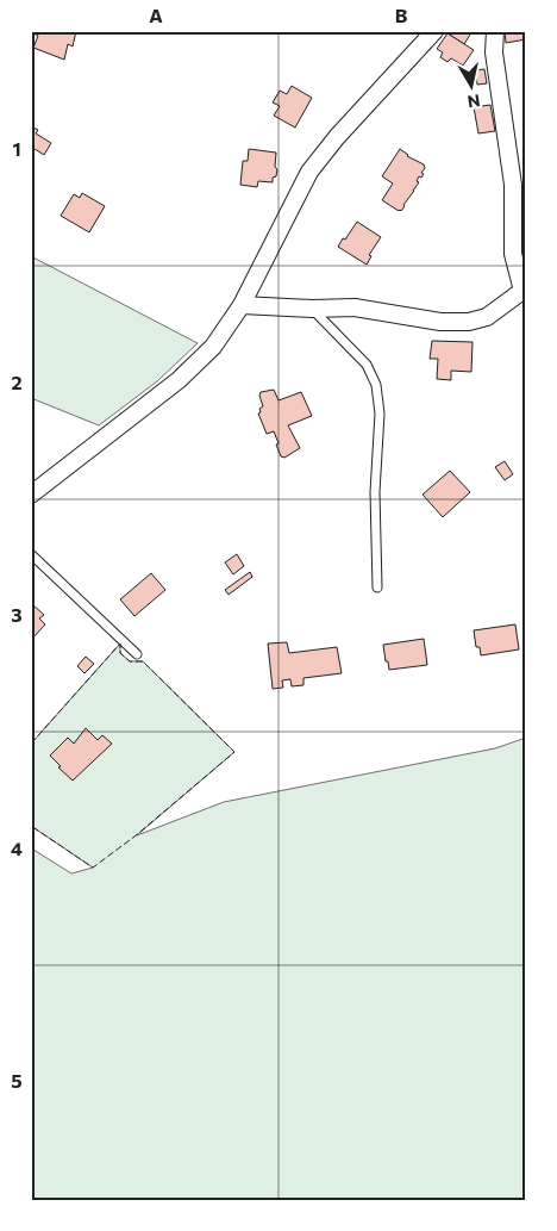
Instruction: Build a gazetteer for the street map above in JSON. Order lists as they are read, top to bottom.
{
  "north": "bottom",
  "grid": {
    "columns": ["A", "B"],
    "rows": [
      "1",
      "2",
      "3",
      "4",
      "5"
    ]
  }
}
